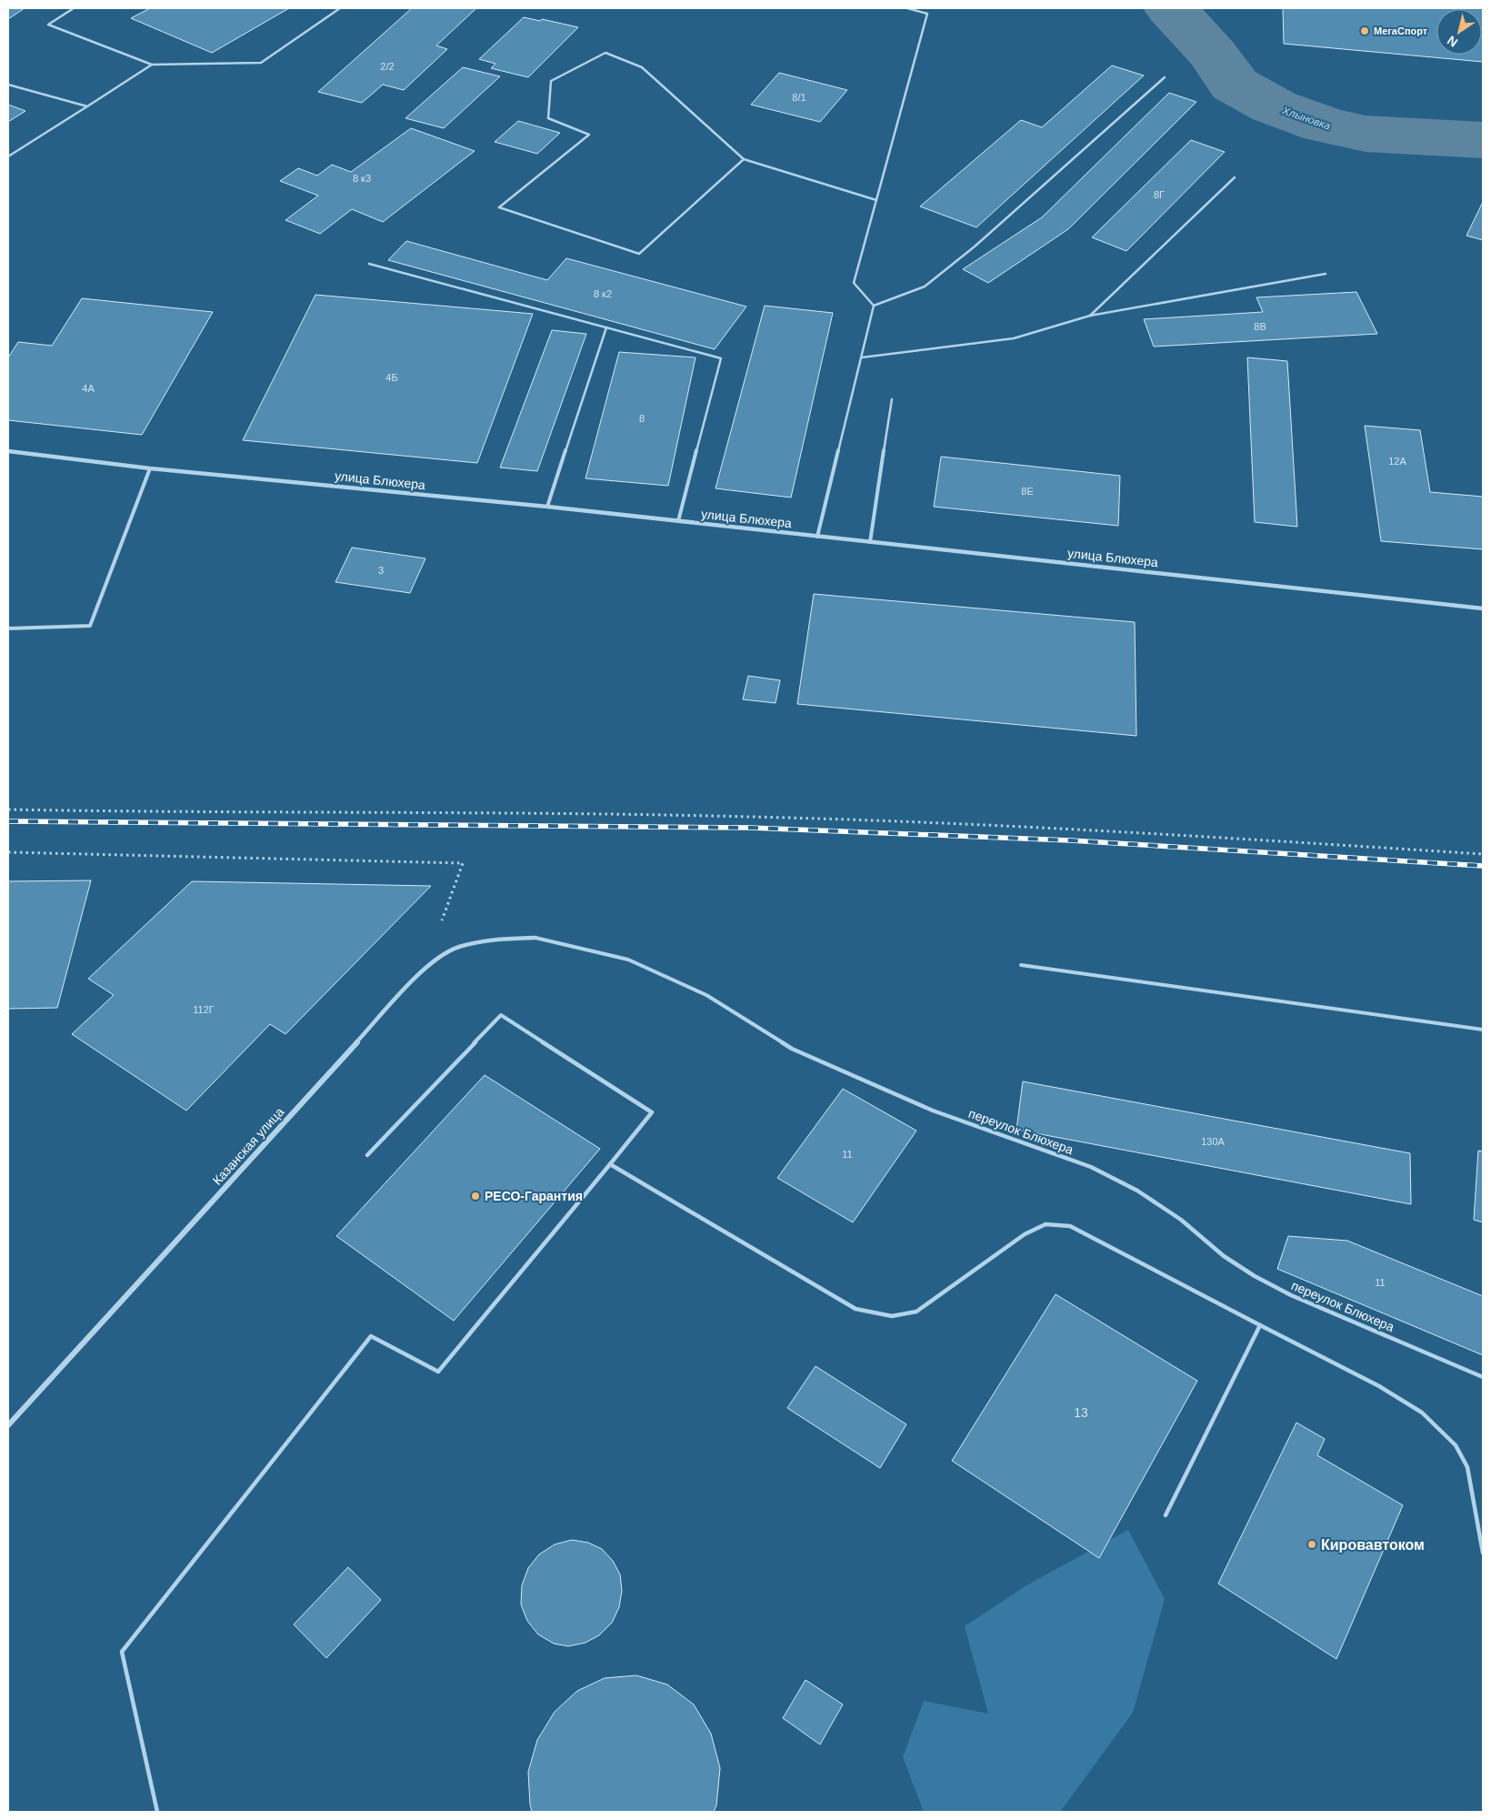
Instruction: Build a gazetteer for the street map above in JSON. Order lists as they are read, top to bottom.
{
  "streets": {
    "street": ["улица Блюхера", "Казанская улица"],
    "lane": ["переулок Блюхера"]
  },
  "crossings": [
    ["переулок Блюхера", "Казанская улица"]
  ],
  "water": ["Хлыновка"],
  "places": ["МегаСпорт", "РЕСО-Гарантия", "Кировавтоком"],
  "house_numbers": [
    "2/2",
    "8/1",
    "8 к3",
    "8Г",
    "8 к2",
    "8В",
    "4Б",
    "4А",
    "8",
    "12А",
    "8Е",
    "3",
    "112Г",
    "130А",
    "11",
    "11",
    "13"
  ],
  "north": "bottom left"
}
